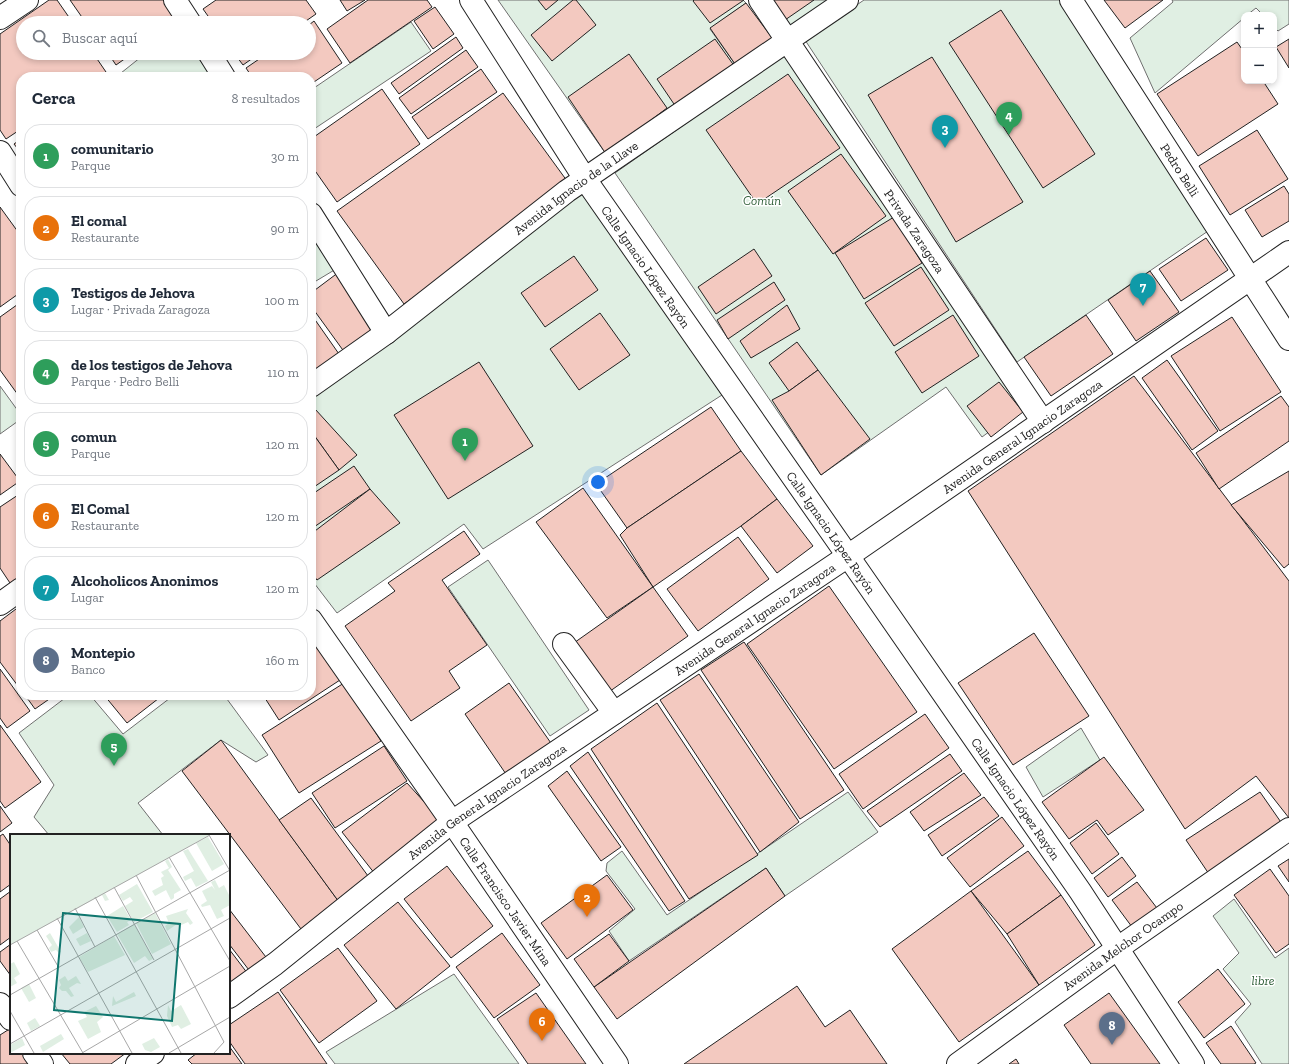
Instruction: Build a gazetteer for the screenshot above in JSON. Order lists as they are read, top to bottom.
{
  "streets": {
    "street": [
      "Pedro Belli",
      "Avenida Ignacio de la Llave",
      "Privada Zaragoza",
      "Calle Ignacio López Rayón",
      "Avenida General Ignacio Zaragoza",
      "Calle Francisco Javier Mina",
      "Avenida Melchor Ocampo"
    ]
  },
  "crossings": [
    ["Pedro Belli", "Avenida General Ignacio Zaragoza"],
    ["Avenida Ignacio de la Llave", "Privada Zaragoza"],
    ["Avenida Ignacio de la Llave", "Calle Ignacio López Rayón"],
    ["Privada Zaragoza", "Avenida General Ignacio Zaragoza"],
    ["Calle Ignacio López Rayón", "Avenida General Ignacio Zaragoza"],
    ["Calle Ignacio López Rayón", "Avenida Melchor Ocampo"],
    ["Avenida General Ignacio Zaragoza", "Calle Francisco Javier Mina"]
  ],
  "parks": ["Común", "libre"],
  "page": {
    "map_buttons": ["+", "−"],
    "search": "Buscar aquí",
    "heading": ["Cerca", "8 resultados"],
    "pins": [
      "4",
      "3",
      "7",
      "1",
      "5",
      "2",
      "6",
      "8"
    ],
    "list": [
      {
        "mark": "1",
        "name": "comunitario",
        "note": "Parque",
        "value": "30 m"
      },
      {
        "mark": "2",
        "name": "El comal",
        "note": "Restaurante",
        "value": "90 m"
      },
      {
        "mark": "3",
        "name": "Testigos de Jehova",
        "note": "Lugar · Privada Zaragoza",
        "value": "100 m"
      },
      {
        "mark": "4",
        "name": "de los testigos de Jehova",
        "note": "Parque · Pedro Belli",
        "value": "110 m"
      },
      {
        "mark": "5",
        "name": "comun",
        "note": "Parque",
        "value": "120 m"
      },
      {
        "mark": "6",
        "name": "El Comal",
        "note": "Restaurante",
        "value": "120 m"
      },
      {
        "mark": "7",
        "name": "Alcoholicos Anonimos",
        "note": "Lugar",
        "value": "120 m"
      },
      {
        "mark": "8",
        "name": "Montepio",
        "note": "Banco",
        "value": "160 m"
      }
    ]
  }
}
